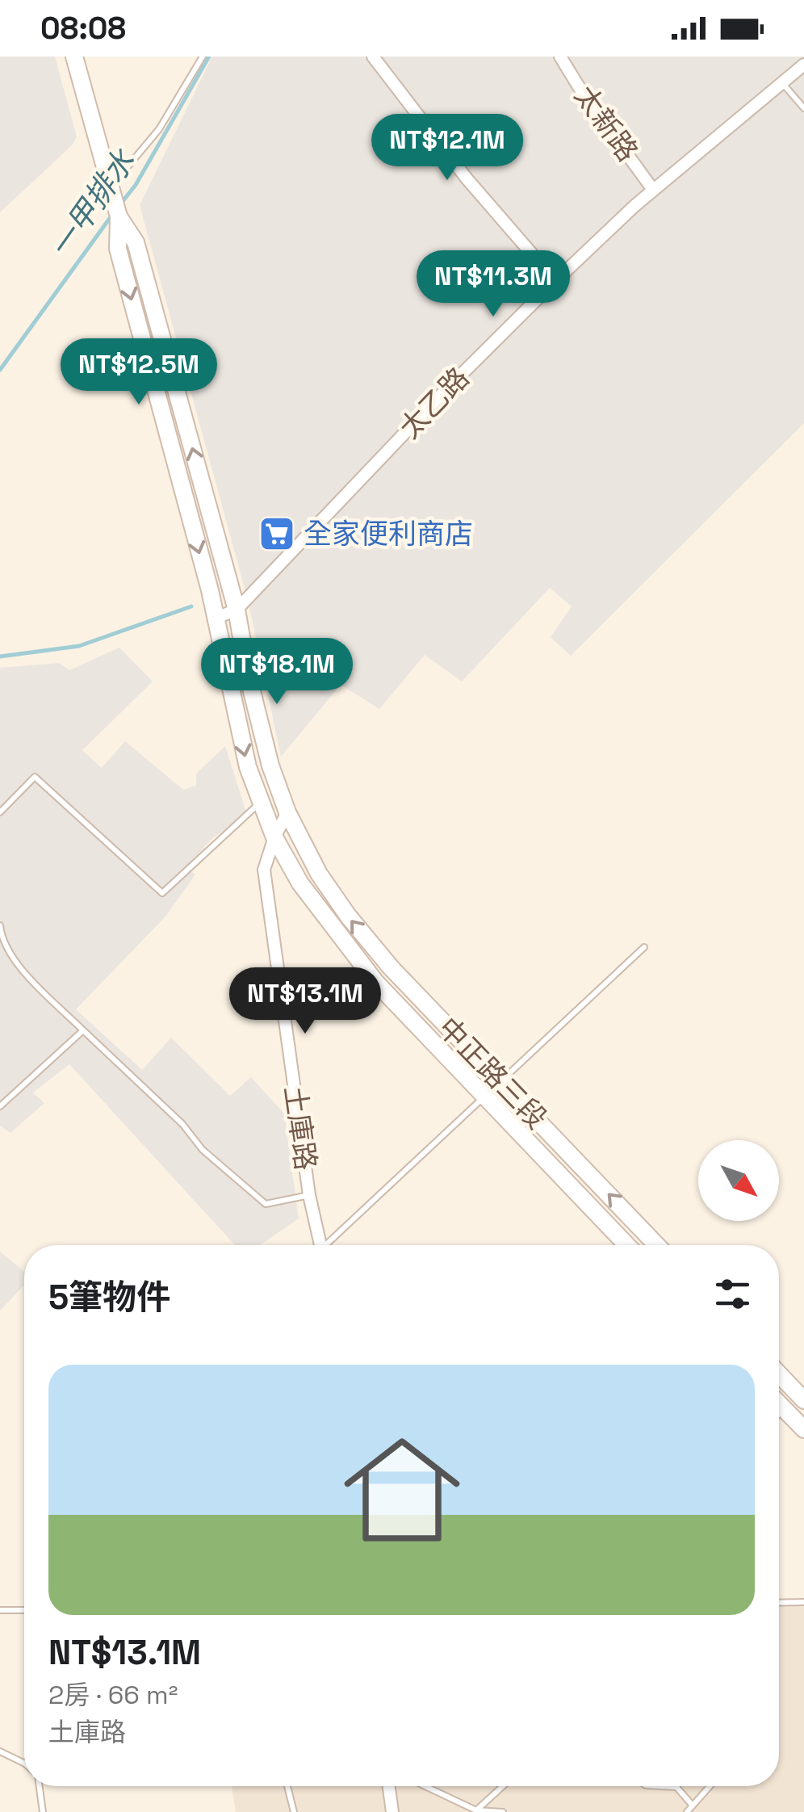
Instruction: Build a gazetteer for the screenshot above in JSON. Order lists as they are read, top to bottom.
{
  "streets": {
    "main road": ["中正路三段"],
    "street": ["太新路", "太乙路", "土庫路"]
  },
  "crossings": [
    ["太新路", "太乙路"],
    ["太乙路", "中正路三段"],
    ["中正路三段", "土庫路"]
  ],
  "water": ["一甲排水"],
  "places": {
    "supermarket": ["全家便利商店"]
  },
  "north": "bottom right",
  "page": {
    "status": "08:08",
    "price": [
      "NT$12.1M",
      "NT$11.3M",
      "NT$12.5M",
      "NT$18.1M",
      "NT$13.1M"
    ],
    "heading": "5筆物件",
    "list": [
      {
        "name": "NT$13.1M",
        "note": "2房 · 66 m² · 土庫路"
      }
    ]
  }
}
